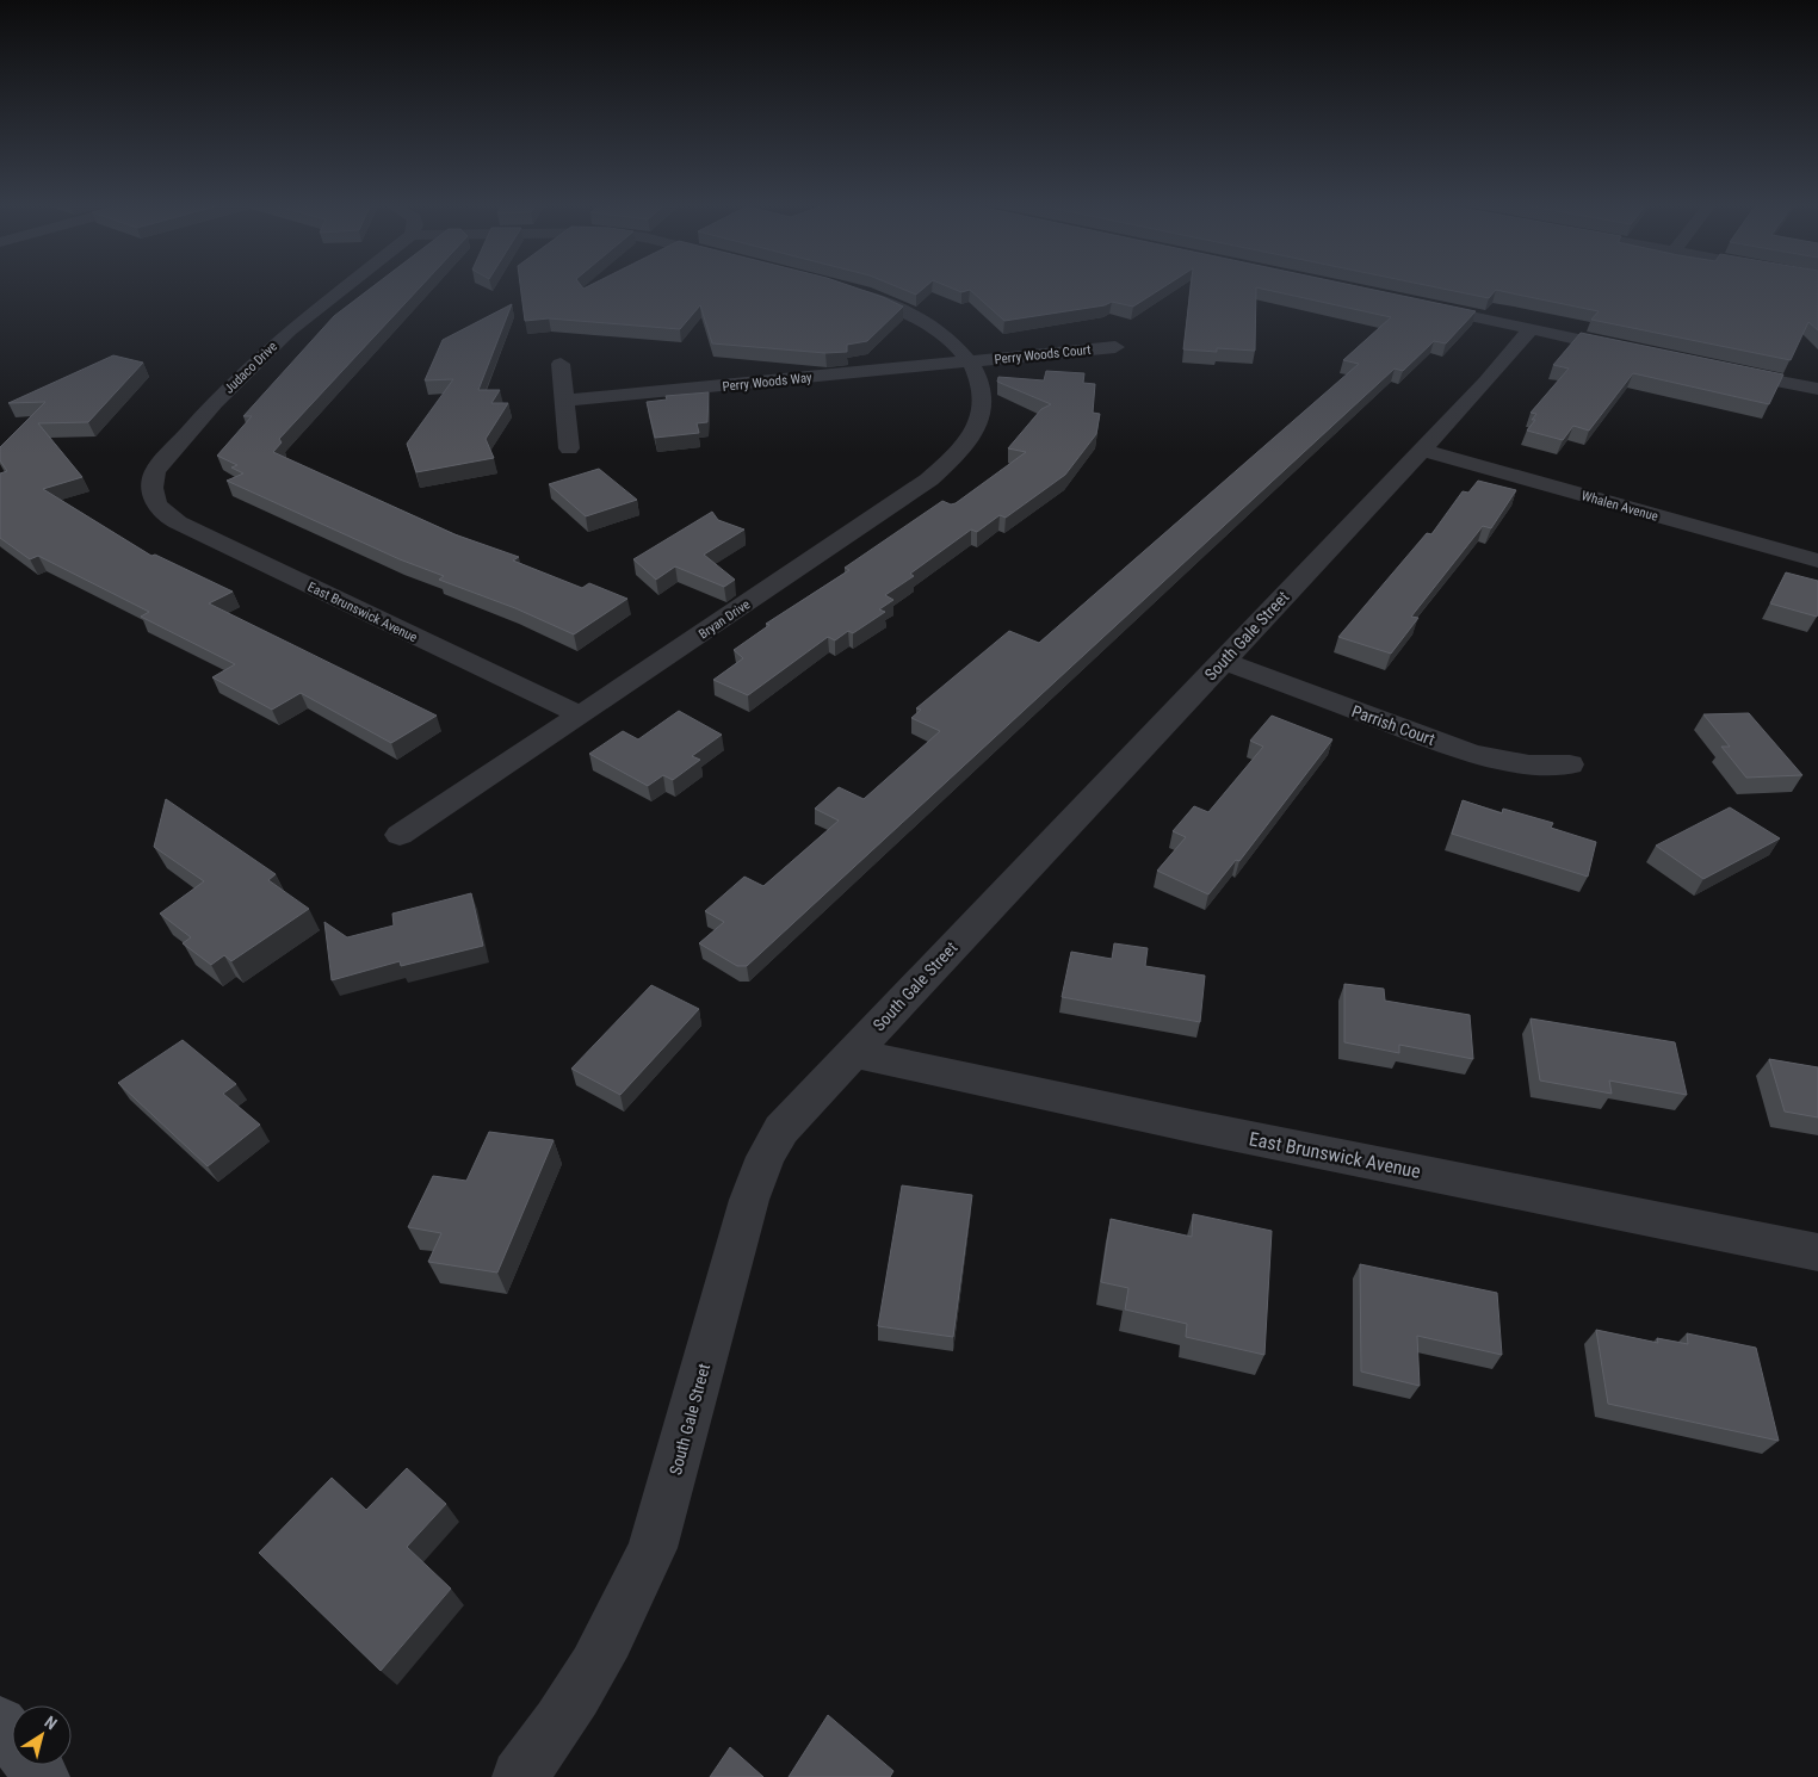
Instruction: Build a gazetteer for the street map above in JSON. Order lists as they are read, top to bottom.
{
  "streets": {
    "street": [
      "Perry Woods Court",
      "Judaco Drive",
      "Perry Woods Way",
      "Whalen Avenue",
      "East Brunswick Avenue",
      "Bryan Drive",
      "South Gale Street",
      "Parrish Court"
    ]
  },
  "crossings": [
    ["Perry Woods Court", "Perry Woods Way"],
    ["Perry Woods Court", "Bryan Drive"],
    ["Judaco Drive", "East Brunswick Avenue"],
    ["Perry Woods Way", "Bryan Drive"],
    ["Whalen Avenue", "South Gale Street"],
    ["East Brunswick Avenue", "Bryan Drive"],
    ["East Brunswick Avenue", "South Gale Street"],
    ["South Gale Street", "Parrish Court"]
  ],
  "north": "top right"
}
